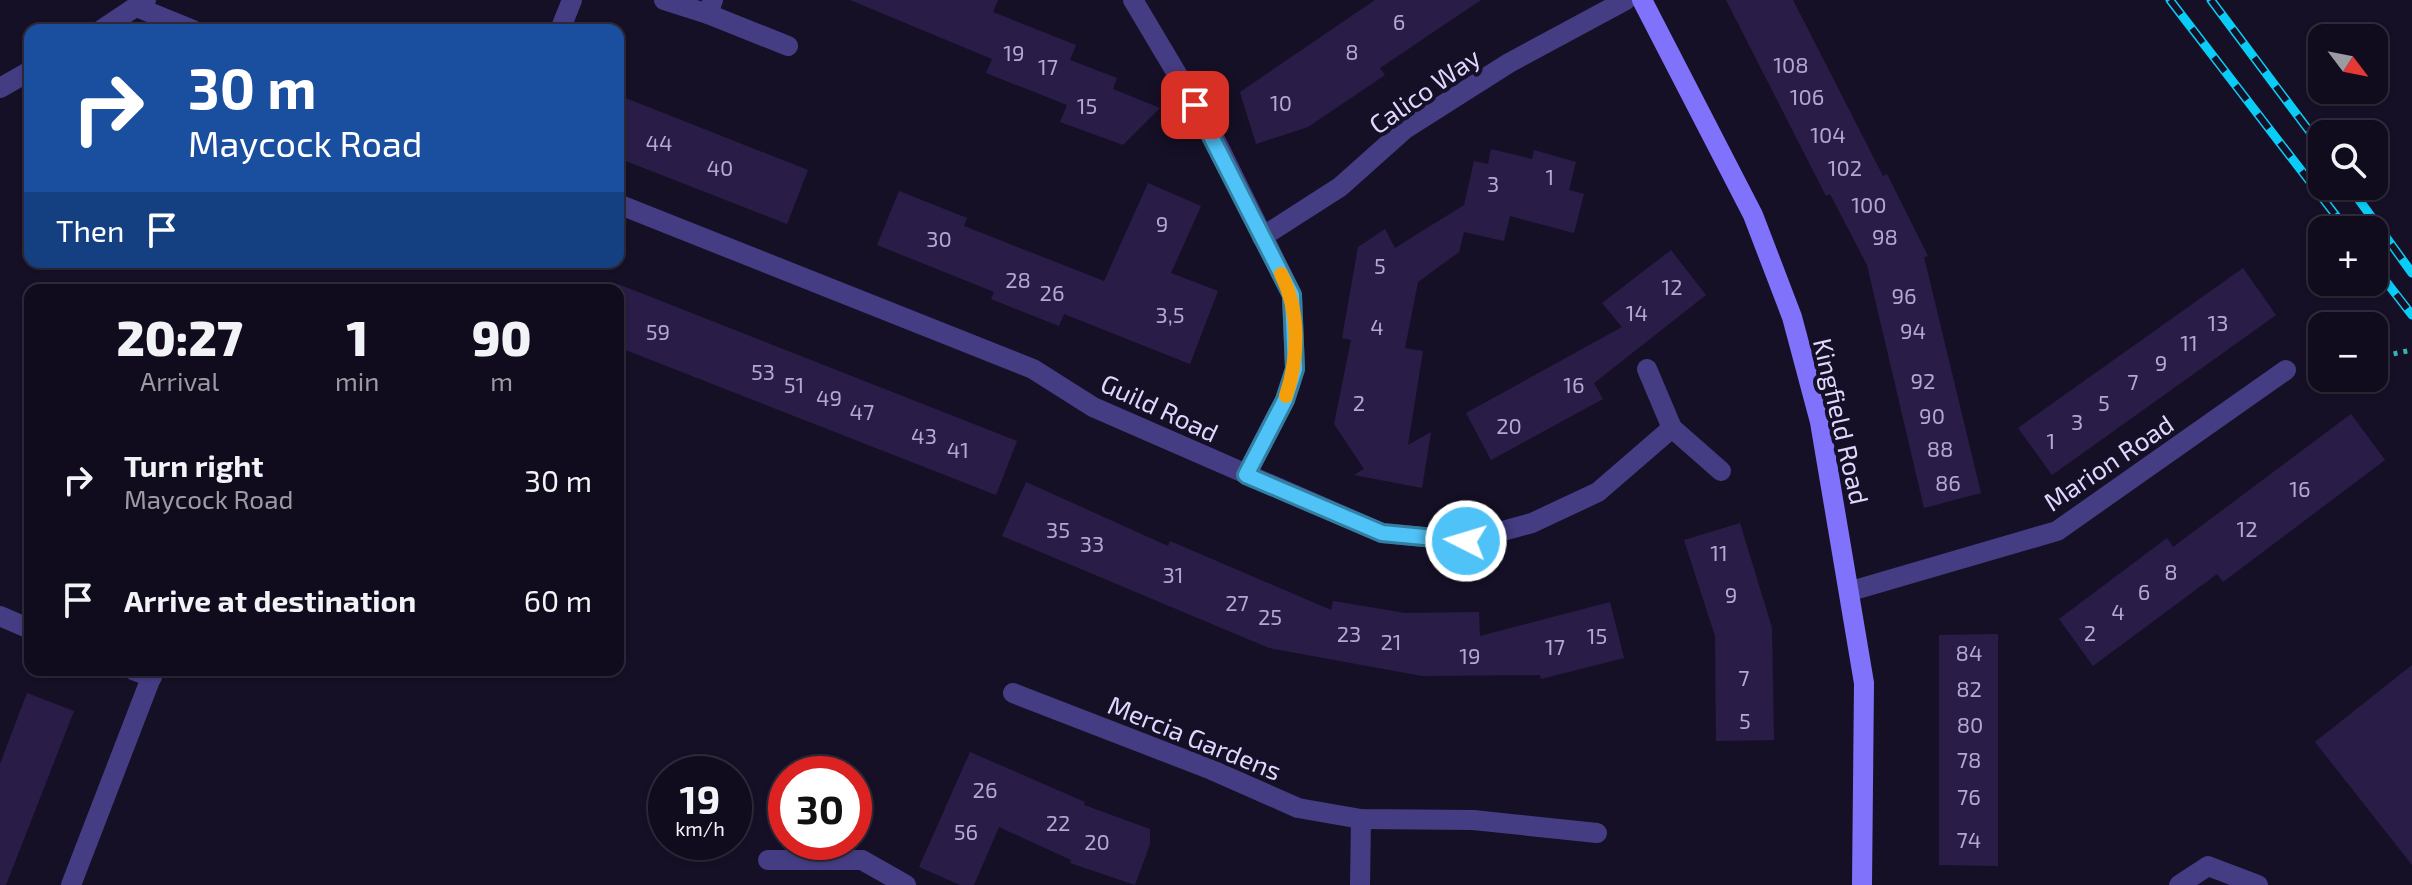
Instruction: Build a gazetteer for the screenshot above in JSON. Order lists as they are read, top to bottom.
{
  "streets": {
    "street": [
      "Calico Way",
      "Guild Road",
      "Kingfield Road",
      "Marion Road",
      "Mercia Gardens"
    ]
  },
  "crossings": [
    ["Kingfield Road", "Marion Road"]
  ],
  "house_numbers": [
    "6",
    "8",
    "19",
    "108",
    "17",
    "106",
    "10",
    "15",
    "104",
    "44",
    "40",
    "102",
    "1",
    "3",
    "100",
    "9",
    "98",
    "30",
    "5",
    "28",
    "12",
    "26",
    "96",
    "14",
    "3,5",
    "13",
    "4",
    "94",
    "59",
    "11",
    "9",
    "53",
    "92",
    "7",
    "51",
    "16",
    "49",
    "2",
    "5",
    "47",
    "90",
    "3",
    "20",
    "43",
    "1",
    "88",
    "41",
    "86",
    "16",
    "12",
    "35",
    "33",
    "11",
    "8",
    "31",
    "6",
    "9",
    "27",
    "4",
    "25",
    "2",
    "23",
    "15",
    "21",
    "17",
    "84",
    "19",
    "7",
    "82",
    "5",
    "80",
    "78",
    "26",
    "76",
    "22",
    "56",
    "74",
    "20"
  ],
  "north": "bottom right",
  "page": {
    "map_buttons": ["+", "−"],
    "turn": ["30 m", "Maycock Road"],
    "then": "Then",
    "eta": [
      "20:27",
      "Arrival",
      "1",
      "min",
      "90",
      "m"
    ],
    "list": [
      {
        "name": "Turn right",
        "note": "Maycock Road",
        "value": "30 m"
      },
      {
        "name": "Arrive at destination",
        "value": "60 m"
      }
    ],
    "speed": "19 km/h",
    "limit": "30"
  }
}
